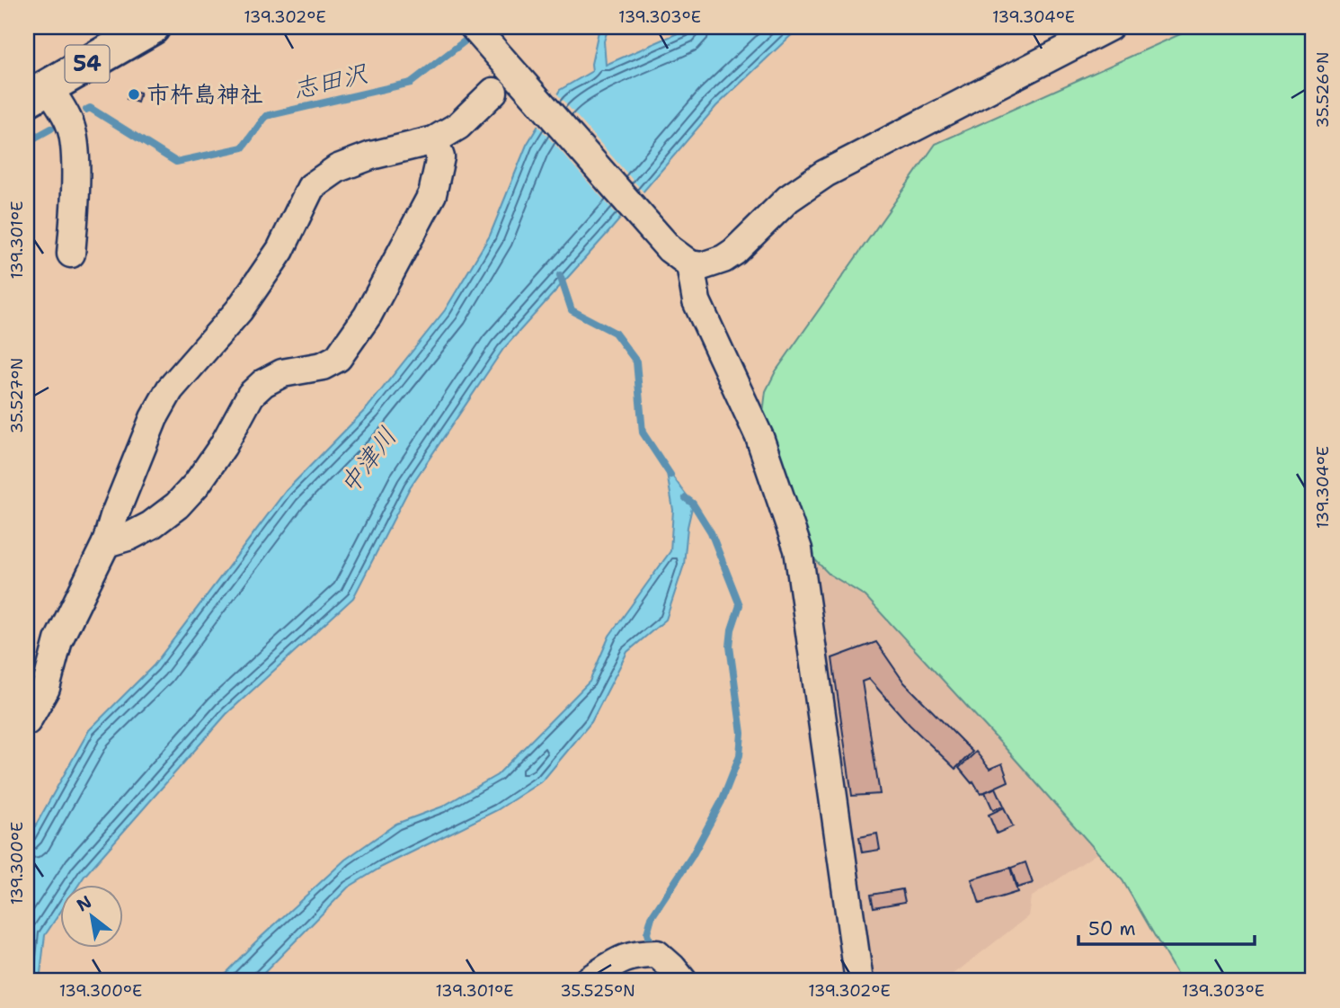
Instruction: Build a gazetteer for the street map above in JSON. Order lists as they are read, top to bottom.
{
  "streets": {
    "main road": ["54"]
  },
  "water": ["志田沢", "中津川"],
  "places": ["市杵島神社"],
  "scale_bar": "50 m",
  "north": "top left",
  "coordinates": [
    "139.302°E",
    "139.303°E",
    "139.304°E",
    "35.526°N",
    "139.301°E",
    "35.527°N",
    "139.300°E",
    "35.525°N"
  ]
}
